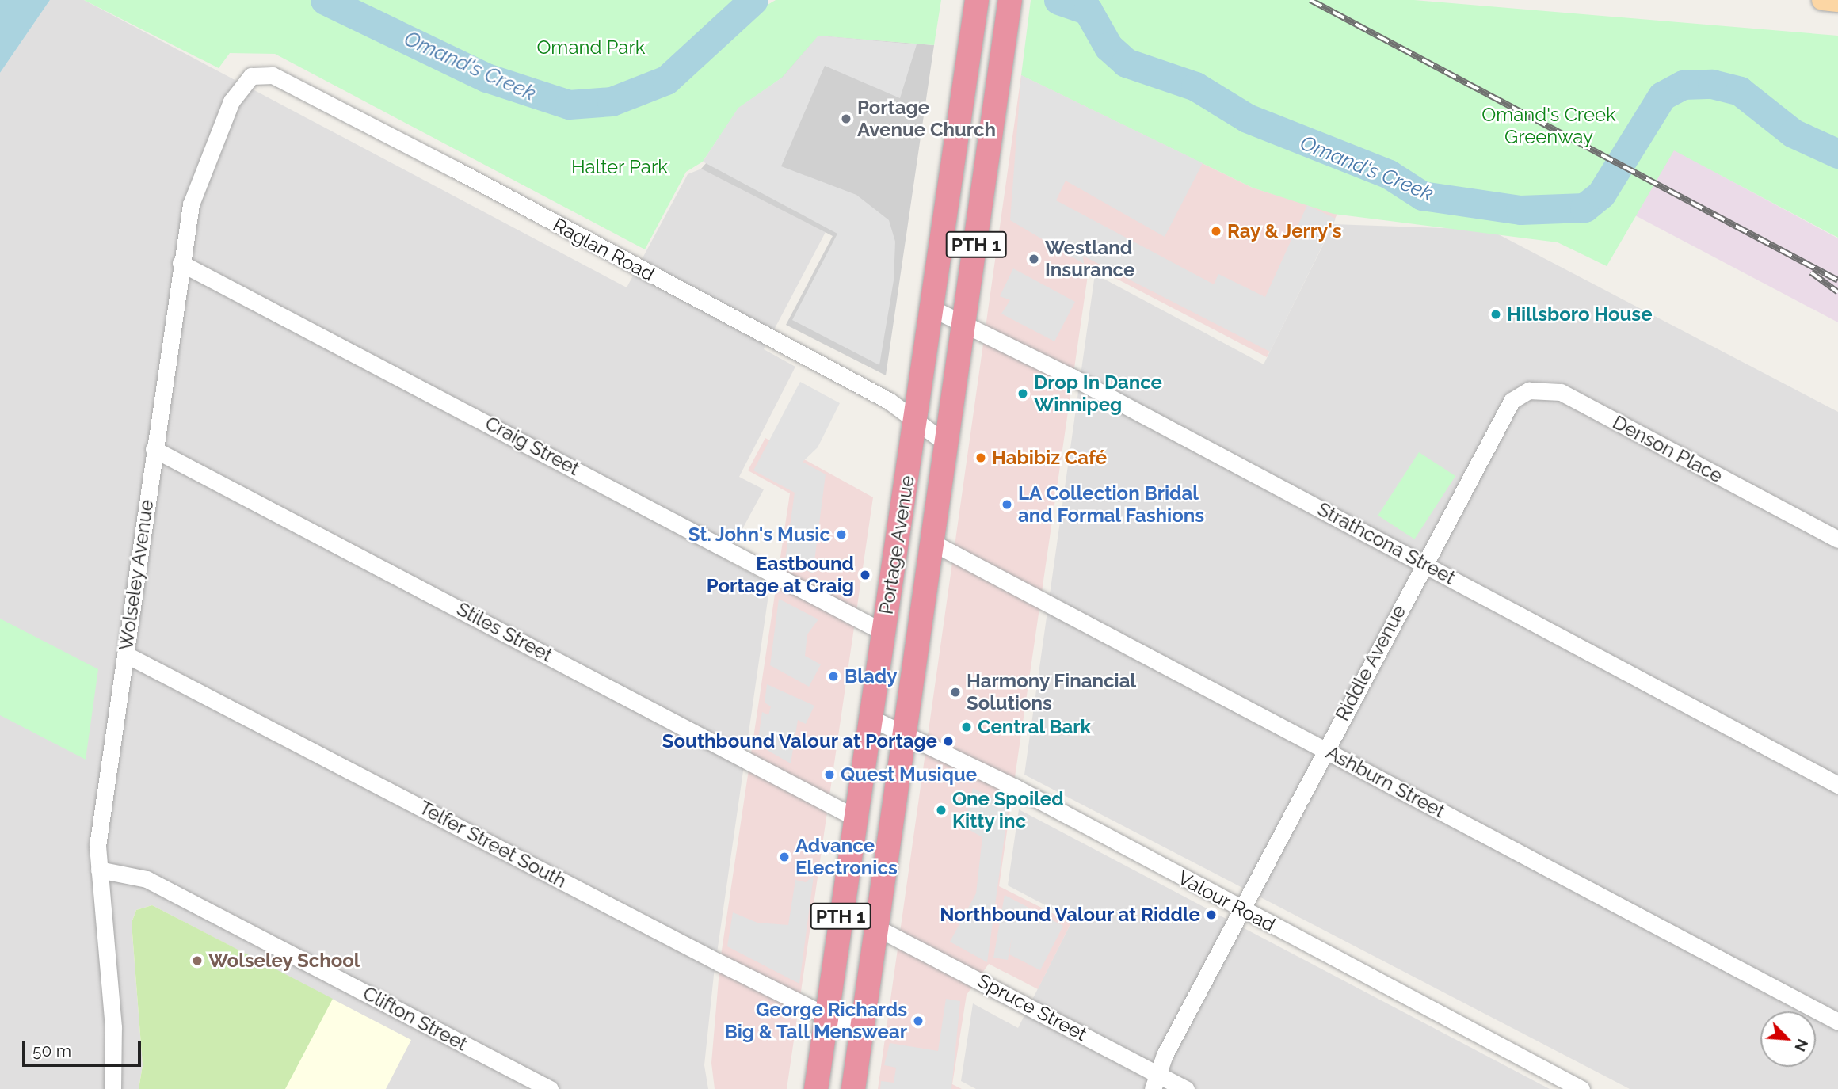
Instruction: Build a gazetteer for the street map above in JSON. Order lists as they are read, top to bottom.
{
  "streets": {
    "highway": ["PTH 1", "Portage Avenue"],
    "street": [
      "Raglan Road",
      "Craig Street",
      "Denson Place",
      "Strathcona Street",
      "Wolseley Avenue",
      "Stiles Street",
      "Riddle Avenue",
      "Ashburn Street",
      "Telfer Street South",
      "Valour Road",
      "Spruce Street",
      "Clifton Street"
    ]
  },
  "crossings": [
    ["Raglan Road", "Portage Avenue"],
    ["Raglan Road", "Wolseley Avenue"],
    ["Craig Street", "Portage Avenue"],
    ["Craig Street", "Wolseley Avenue"],
    ["Denson Place", "Riddle Avenue"],
    ["Strathcona Street", "Portage Avenue"],
    ["Strathcona Street", "Riddle Avenue"],
    ["Portage Avenue", "Stiles Street"],
    ["Portage Avenue", "Ashburn Street"],
    ["Portage Avenue", "Telfer Street South"],
    ["Portage Avenue", "Valour Road"],
    ["Portage Avenue", "Spruce Street"],
    ["Wolseley Avenue", "Stiles Street"],
    ["Wolseley Avenue", "Telfer Street South"],
    ["Wolseley Avenue", "Clifton Street"],
    ["Riddle Avenue", "Ashburn Street"],
    ["Riddle Avenue", "Valour Road"],
    ["Riddle Avenue", "Spruce Street"]
  ],
  "water": ["Omand's Creek"],
  "parks": ["Omand Park", "Omand's Creek Greenway", "Halter Park"],
  "places": [
    "Portage Avenue Church",
    "Ray & Jerry's",
    "Westland Insurance",
    "Hillsboro House",
    "Drop In Dance Winnipeg",
    "Habibiz Café",
    "LA Collection Bridal and Formal Fashions",
    "St. John's Music",
    "Eastbound Portage at Craig",
    "Blady",
    "Harmony Financial Solutions",
    "Central Bark",
    "Southbound Valour at Portage",
    "Quest Musique",
    "One Spoiled Kitty inc",
    "Advance Electronics",
    "Northbound Valour at Riddle",
    "Wolseley School",
    "George Richards Big & Tall Menswear"
  ],
  "scale_bar": "50 m",
  "north": "bottom right"
}
